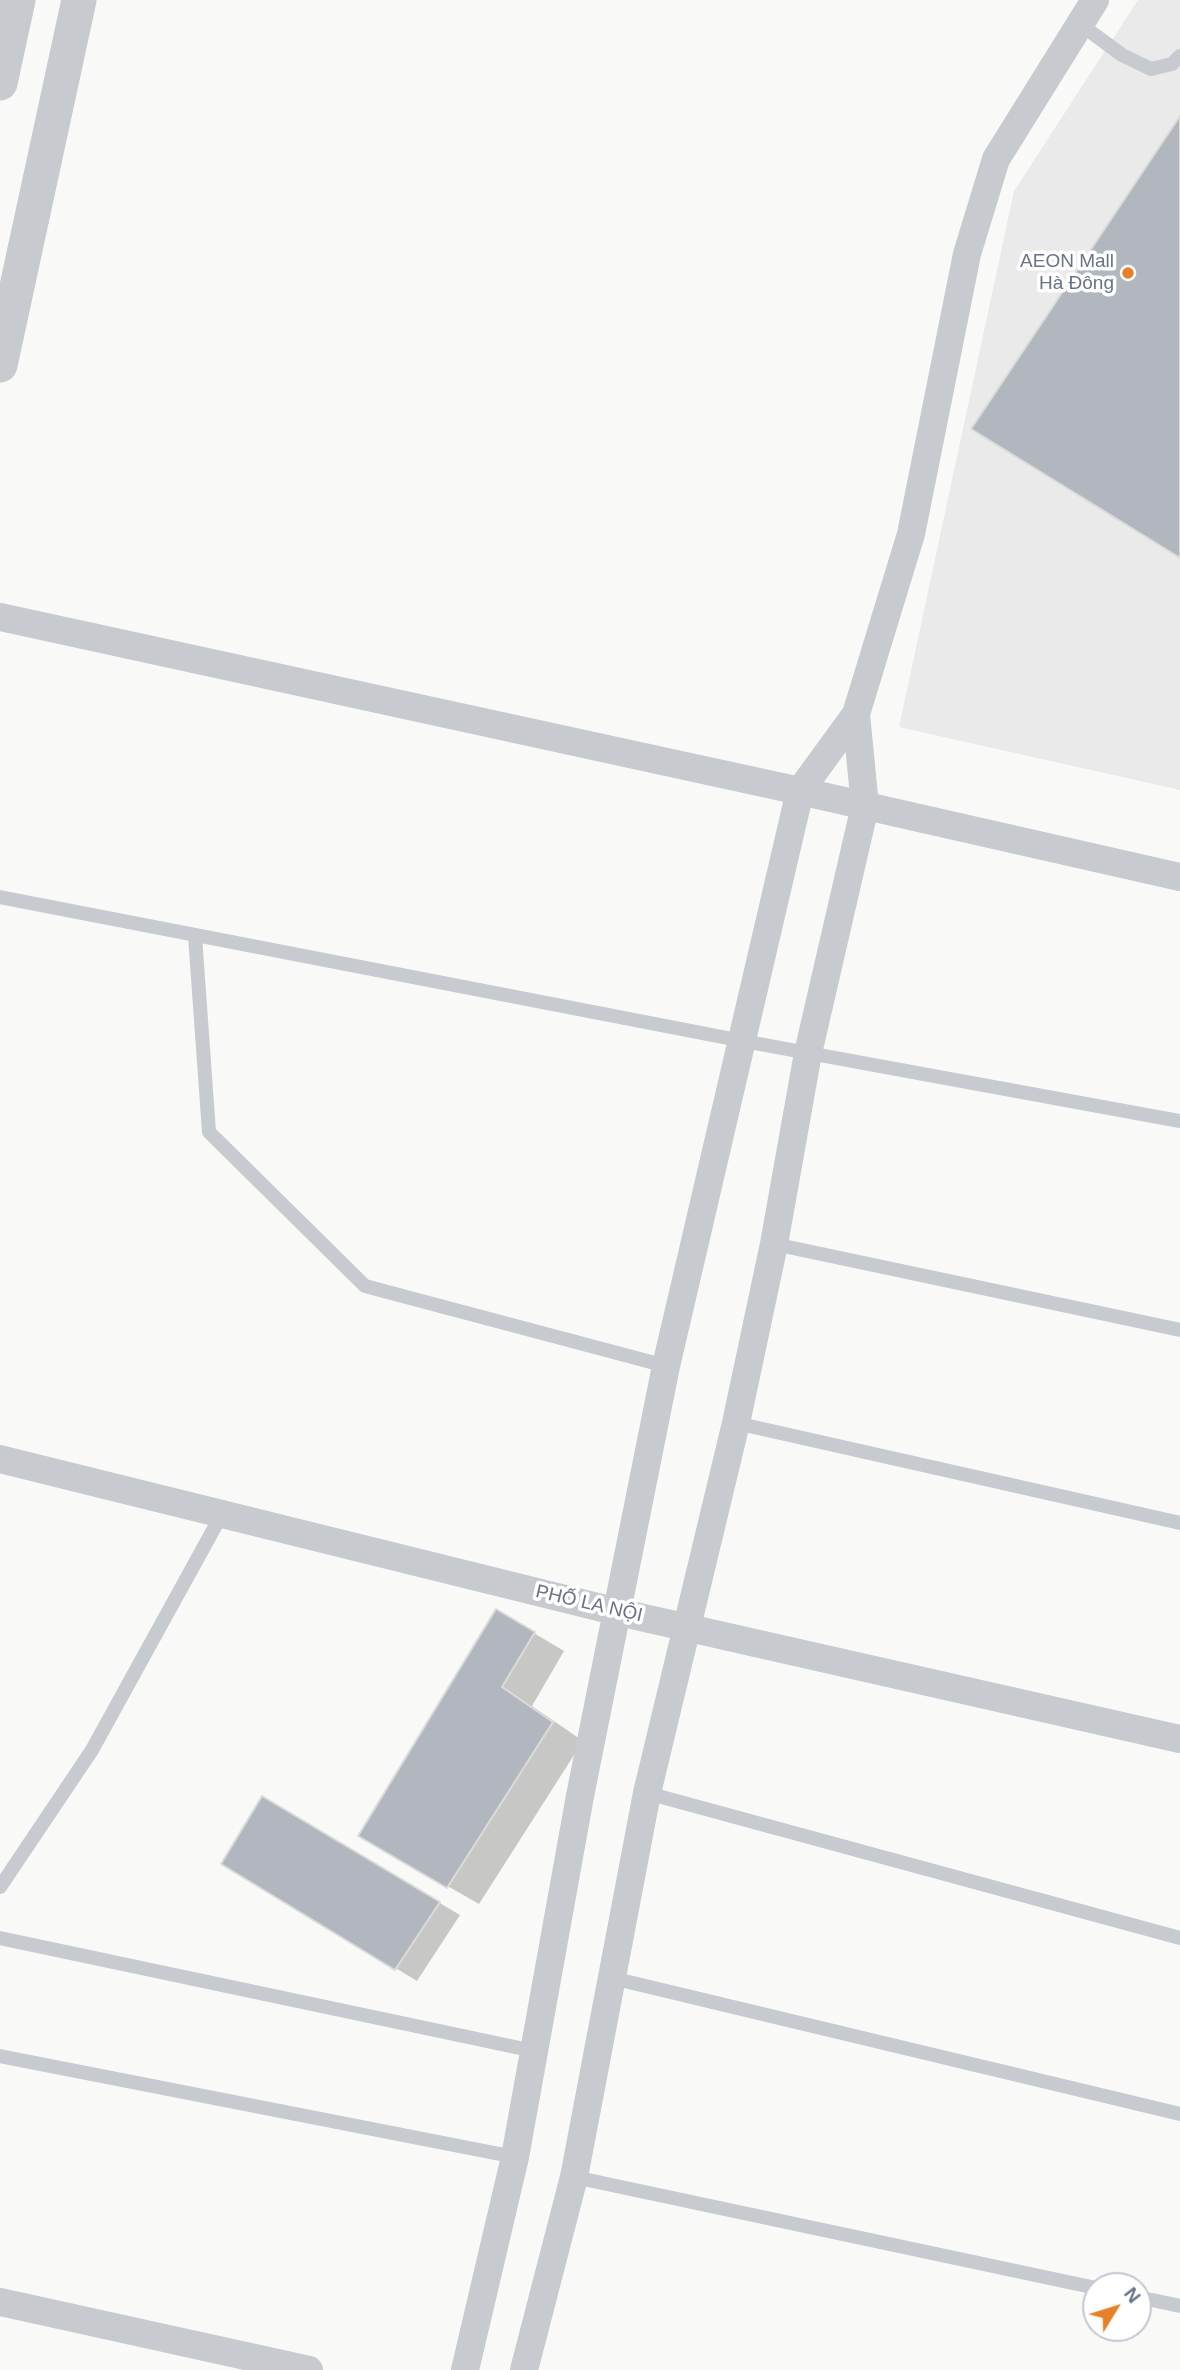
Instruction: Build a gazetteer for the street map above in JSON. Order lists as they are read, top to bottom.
{
  "streets": {
    "street": ["PHỐ LA NỘI"]
  },
  "places": ["AEON Mall Hà Đông"],
  "north": "top right"
}
